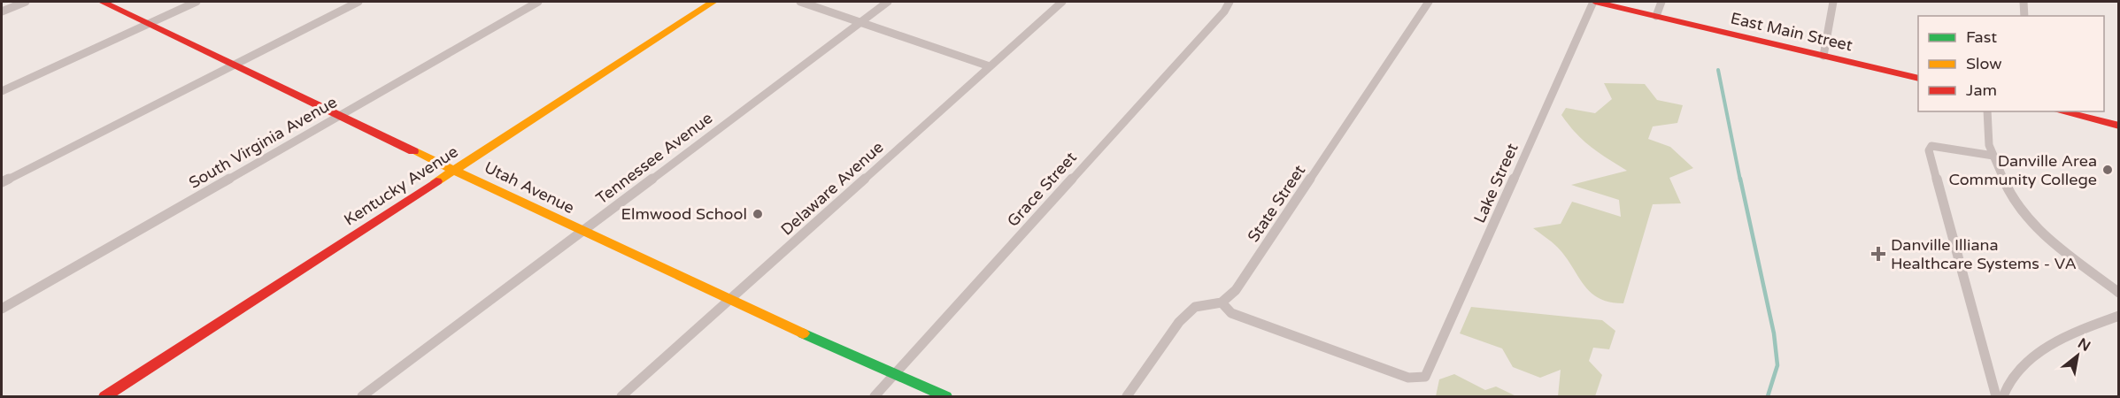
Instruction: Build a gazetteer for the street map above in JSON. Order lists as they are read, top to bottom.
{
  "streets": {
    "street": [
      "East Main Street",
      "South Virginia Avenue",
      "Tennessee Avenue",
      "Lake Street",
      "Kentucky Avenue",
      "Utah Avenue",
      "Delaware Avenue",
      "Grace Street",
      "State Street"
    ]
  },
  "crossings": [
    ["East Main Street", "Lake Street"],
    ["South Virginia Avenue", "Utah Avenue"],
    ["Tennessee Avenue", "Utah Avenue"],
    ["Lake Street", "State Street"],
    ["Kentucky Avenue", "Utah Avenue"],
    ["Utah Avenue", "Delaware Avenue"],
    ["Utah Avenue", "Grace Street"]
  ],
  "places": {
    "other": ["Danville Area Community College", "Elmwood School"],
    "health": ["Danville Illiana Healthcare Systems - VA"]
  },
  "legend": ["Fast", "Slow", "Jam"],
  "north": "top right"
}
